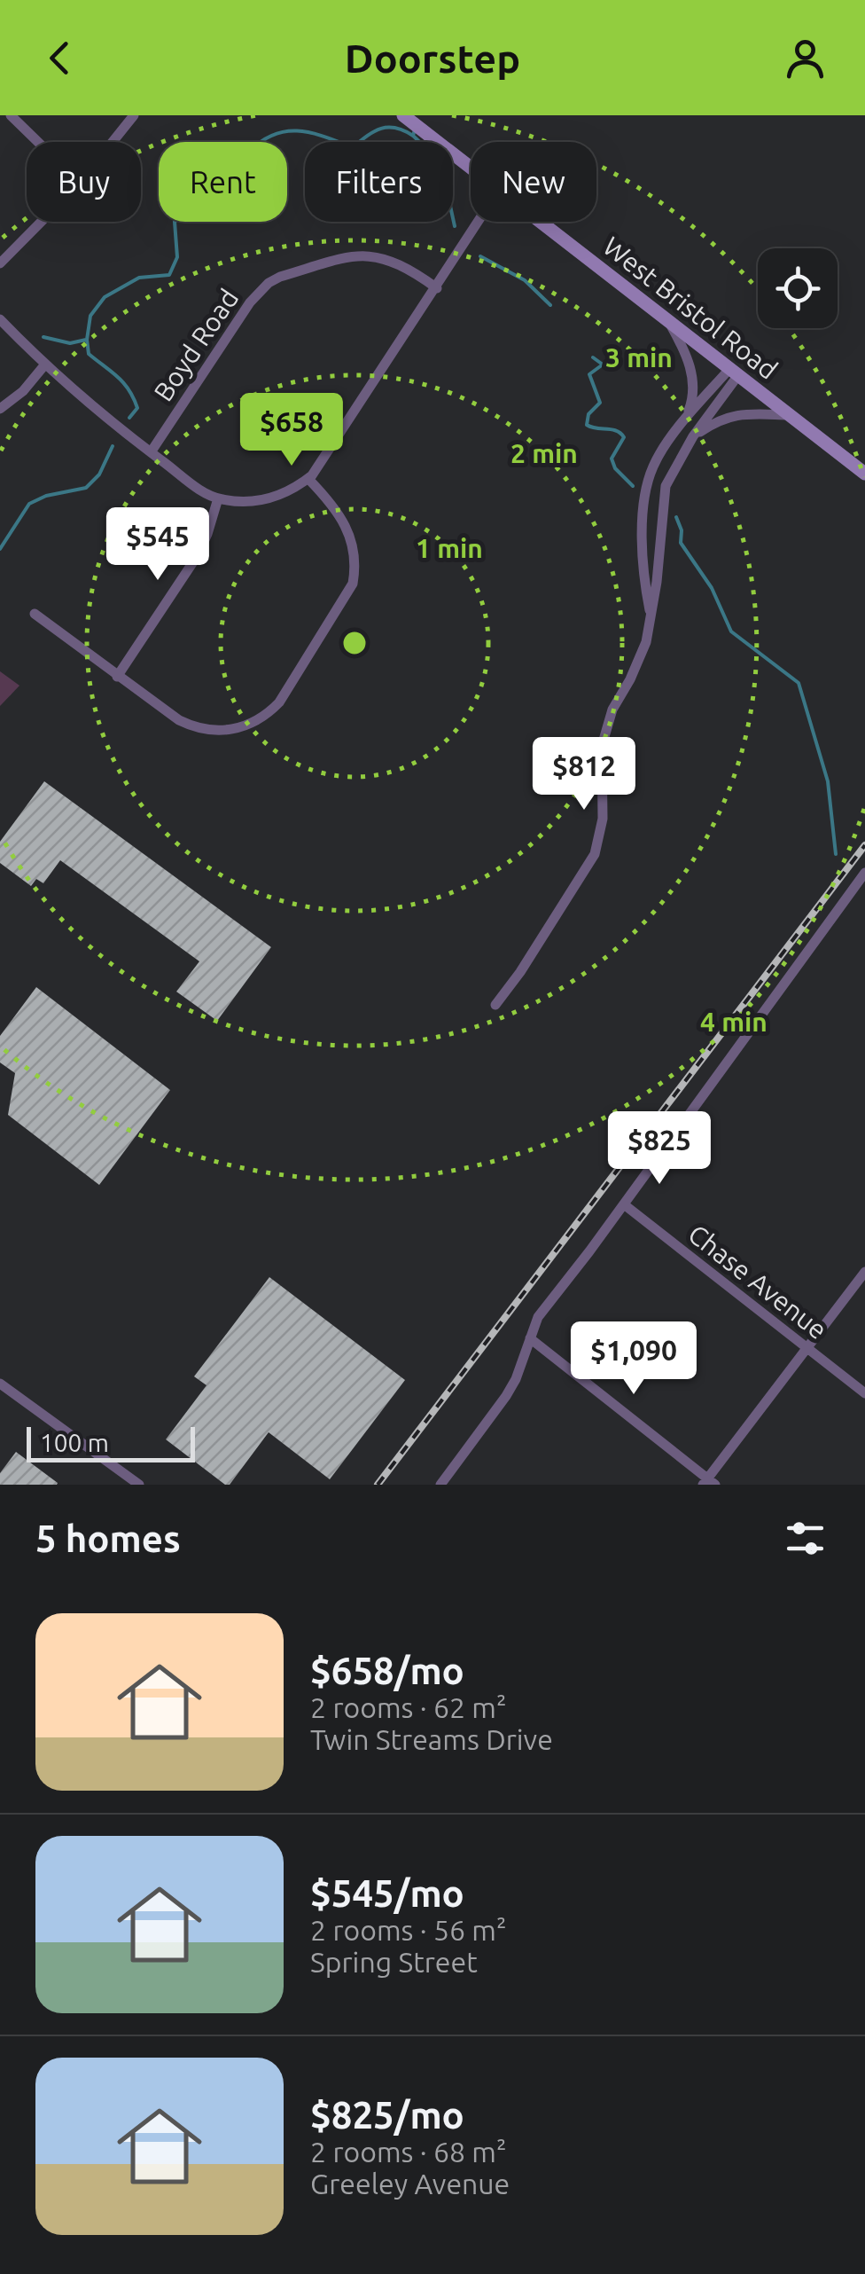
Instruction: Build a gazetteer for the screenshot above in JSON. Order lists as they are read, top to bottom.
{
  "streets": {
    "main road": ["West Bristol Road"],
    "street": ["Boyd Road", "Chase Avenue"]
  },
  "scale_bar": "100 m",
  "page": {
    "header": "Doorstep",
    "chip": [
      "Buy",
      "Rent",
      "Filters",
      "New"
    ],
    "price": [
      "$658",
      "$545",
      "$812",
      "$825",
      "$1,090"
    ],
    "scale": "100 m",
    "heading": "5 homes",
    "list": [
      {
        "name": "$658/mo",
        "note": "2 rooms · 62 m² · Twin Streams Drive"
      },
      {
        "name": "$545/mo",
        "note": "2 rooms · 56 m² · Spring Street"
      },
      {
        "name": "$825/mo",
        "note": "2 rooms · 68 m² · Greeley Avenue"
      }
    ]
  },
  "rings": [
    "3 min",
    "2 min",
    "1 min",
    "4 min"
  ]
}
